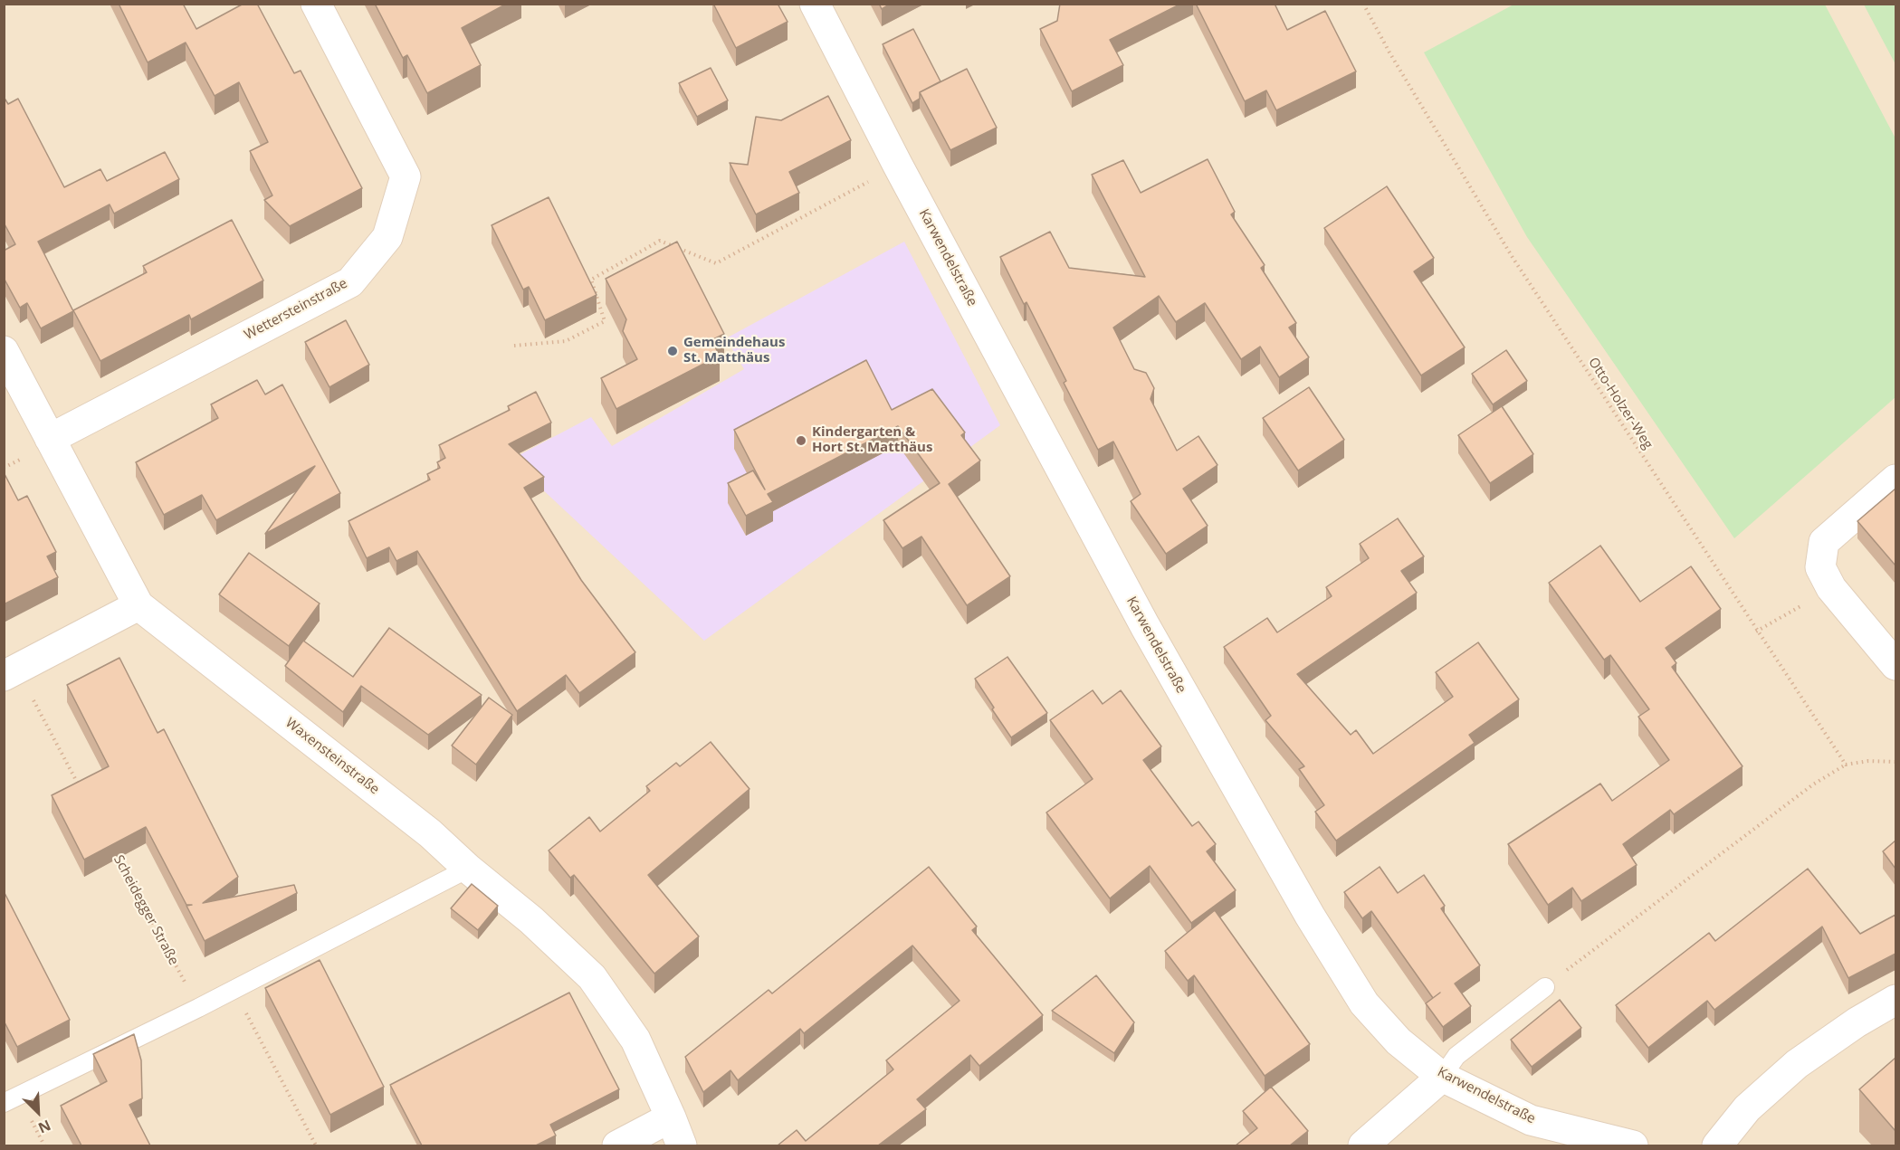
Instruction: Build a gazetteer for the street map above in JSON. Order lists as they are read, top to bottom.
{
  "streets": {
    "street": ["Karwendelstraße", "Wettersteinstraße", "Waxensteinstraße"],
    "path": ["Otto-Holzer-Weg", "Scheidegger Straße"]
  },
  "crossings": [
    ["Wettersteinstraße", "Waxensteinstraße"]
  ],
  "places": ["Gemeindehaus St. Matthäus", "Kindergarten & Hort St. Matthäus"],
  "north": "bottom right"
}
